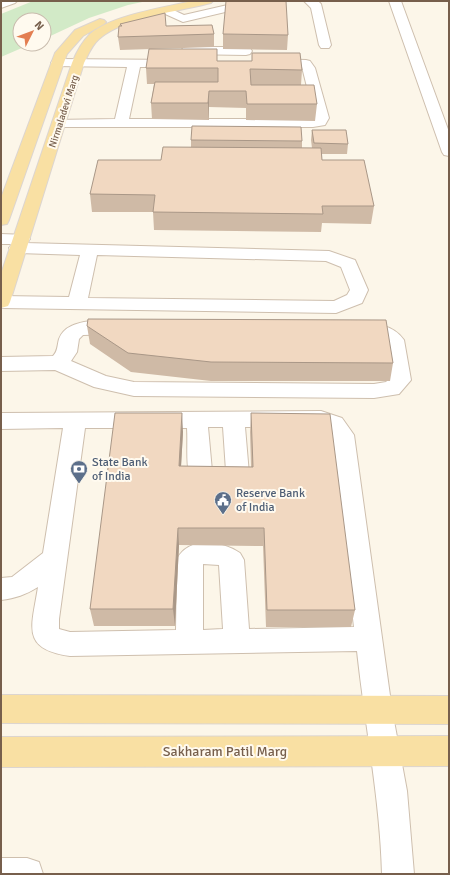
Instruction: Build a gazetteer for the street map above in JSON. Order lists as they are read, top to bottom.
{
  "streets": {
    "main road": ["Nirmaladevi Marg", "Sakharam Patil Marg"]
  },
  "places": {
    "bank": ["State Bank of India"],
    "public building": ["Reserve Bank of India"]
  },
  "north": "top right"
}
